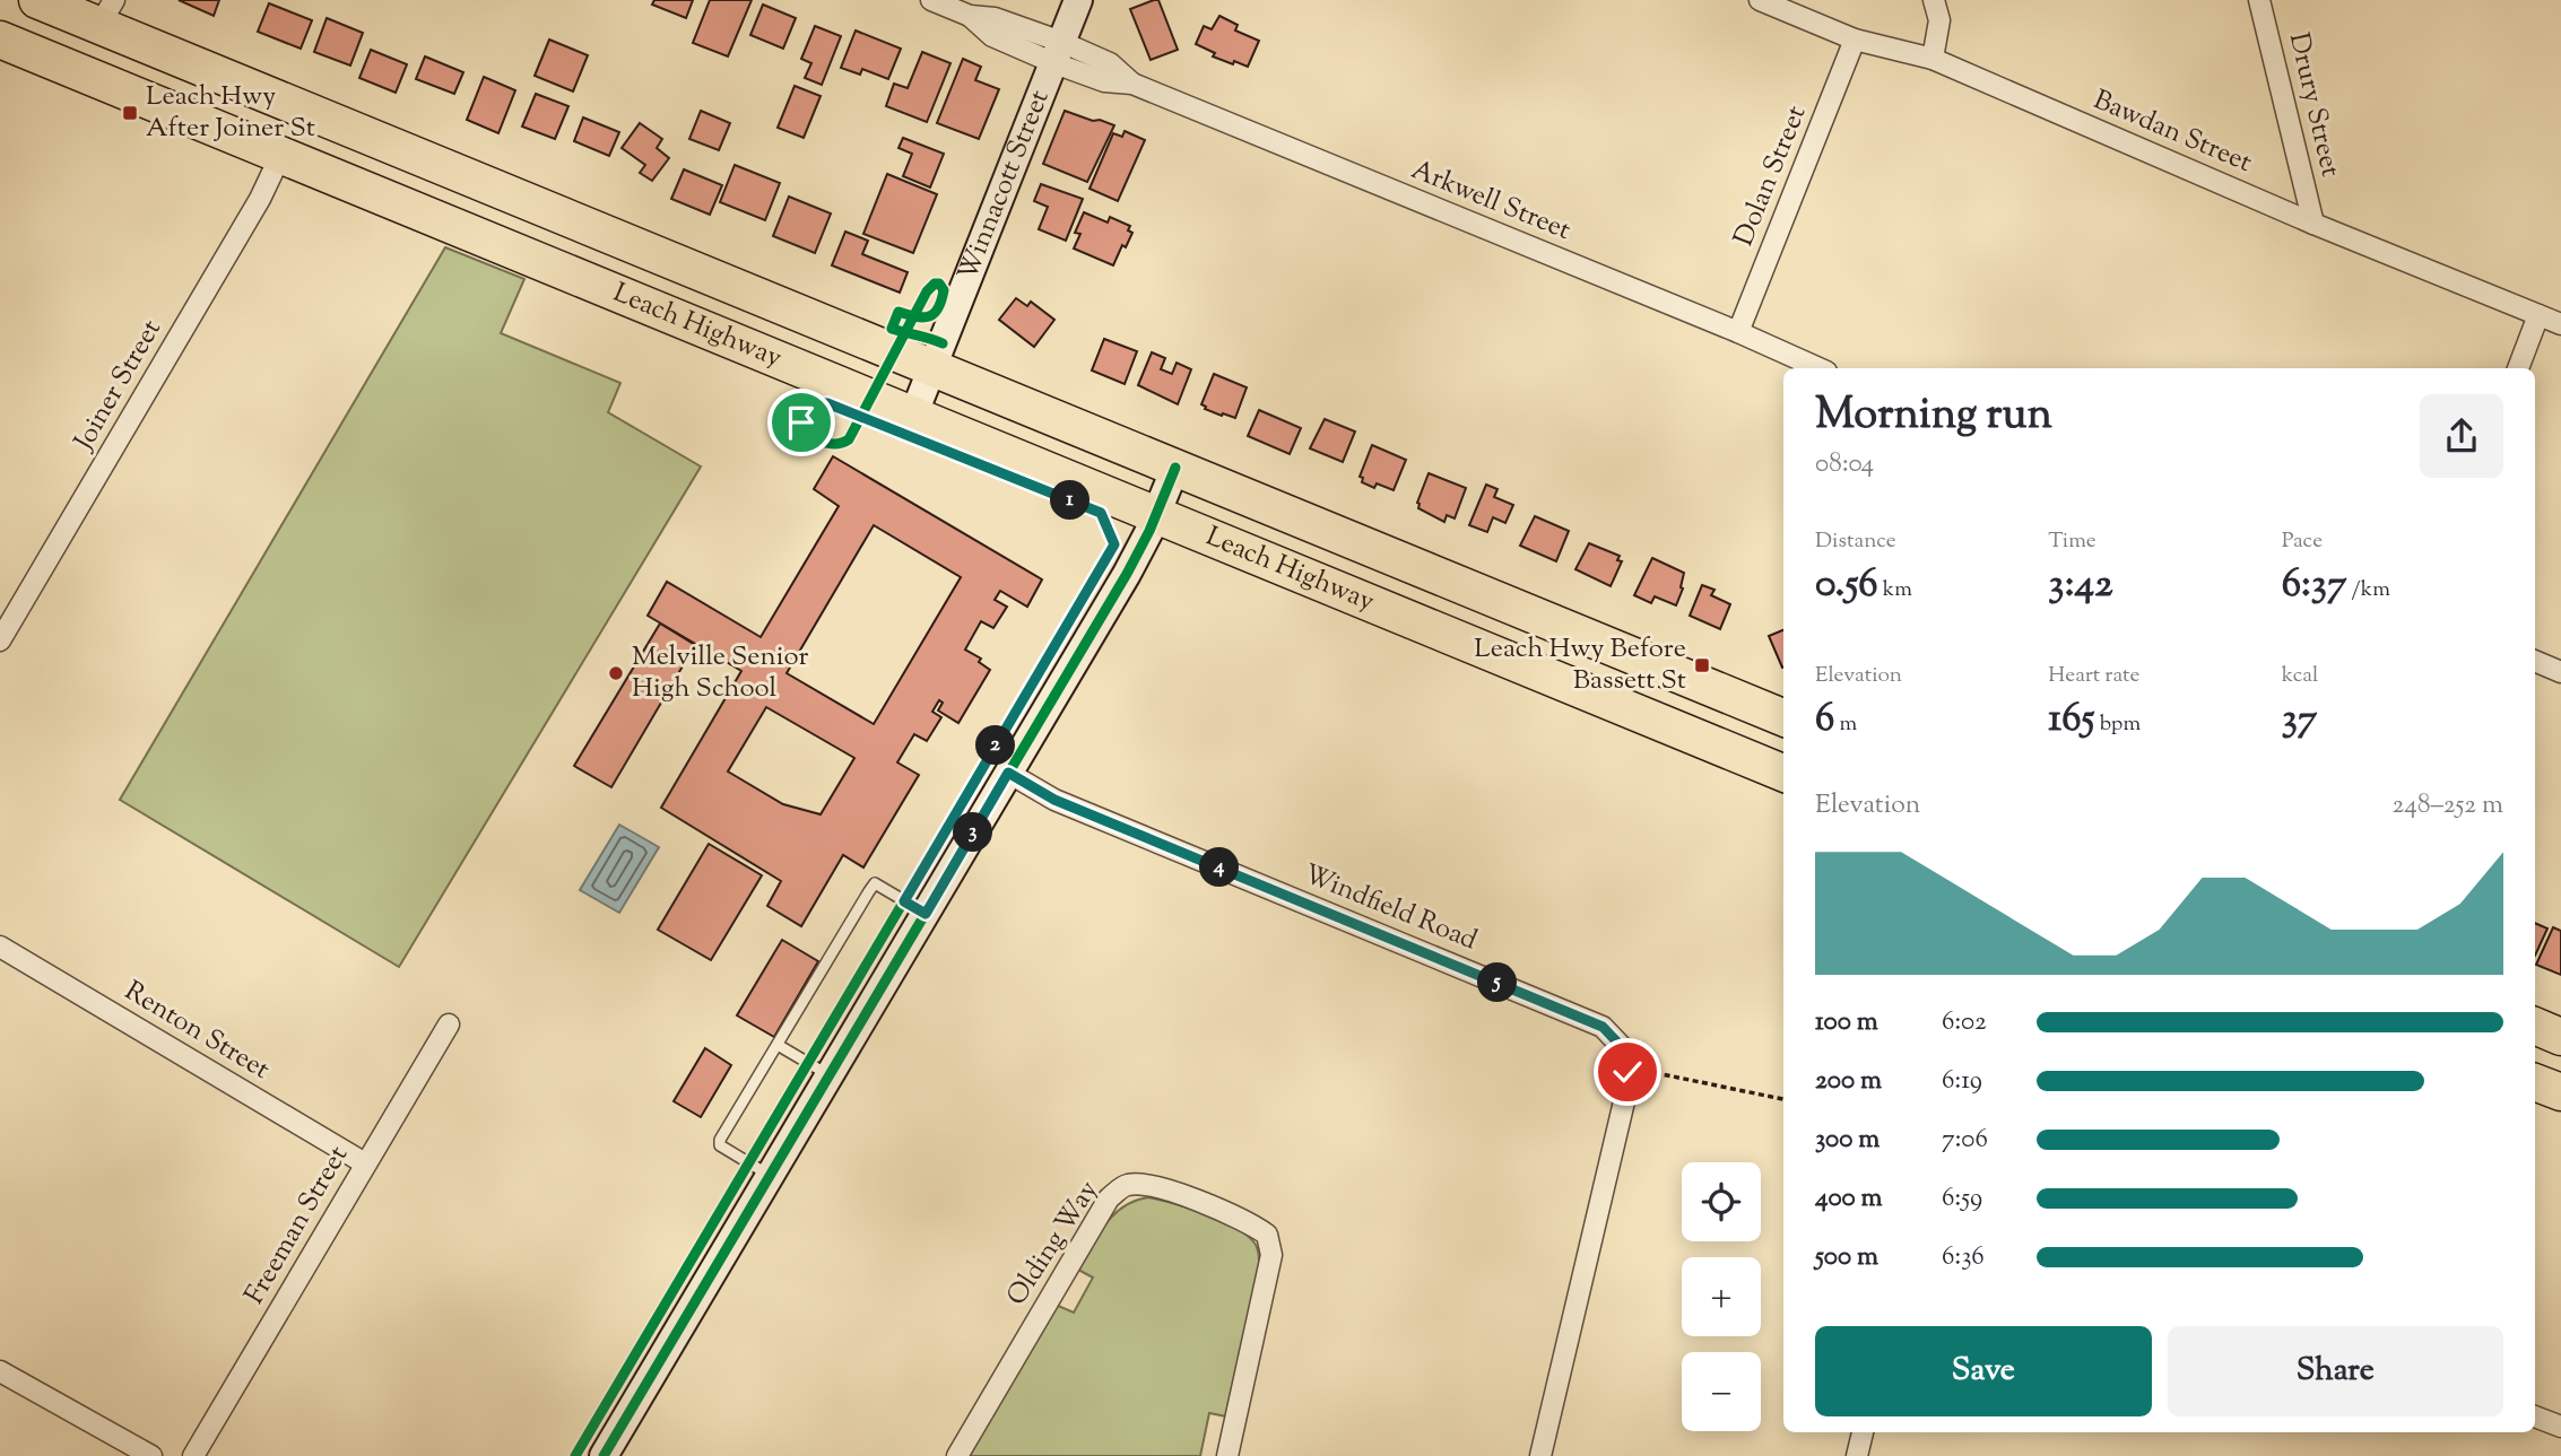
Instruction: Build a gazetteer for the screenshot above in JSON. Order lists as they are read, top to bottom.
{
  "streets": {
    "highway": ["Leach Highway"],
    "street": [
      "Drury Street",
      "Bawdan Street",
      "Dolan Street",
      "Winnacott Street",
      "Arkwell Street",
      "Joiner Street",
      "Windfield Road",
      "Renton Street",
      "Freeman Street",
      "Olding Way"
    ]
  },
  "crossings": [
    ["Drury Street", "Bawdan Street"],
    ["Bawdan Street", "Dolan Street"],
    ["Dolan Street", "Arkwell Street"],
    ["Winnacott Street", "Arkwell Street"],
    ["Winnacott Street", "Leach Highway"],
    ["Leach Highway", "Joiner Street"],
    ["Renton Street", "Freeman Street"]
  ],
  "places": {
    "transit": ["Leach Hwy After Joiner St", "Leach Hwy Before Bassett St"],
    "other": ["Melville Senior High School"]
  },
  "page": {
    "heading": ["Morning run", "08:04"],
    "pins": [
      "1",
      "2",
      "3",
      "4",
      "5"
    ],
    "stats": [
      ["Distance", "0.56 km"],
      ["Time", "3:42"],
      ["Pace", "6:37 /km"],
      ["Elevation", "6 m"],
      ["Heart rate", "165 bpm"],
      ["kcal", "37"]
    ],
    "chart": ["Elevation", "248–252 m"],
    "list": [
      {
        "name": "100 m",
        "note": "6:02"
      },
      {
        "name": "200 m",
        "note": "6:19"
      },
      {
        "name": "300 m",
        "note": "7:06"
      },
      {
        "name": "400 m",
        "note": "6:59"
      },
      {
        "name": "500 m",
        "note": "6:36"
      }
    ],
    "map_buttons": ["+", "−"],
    "buttons": ["Save", "Share"]
  }
}
